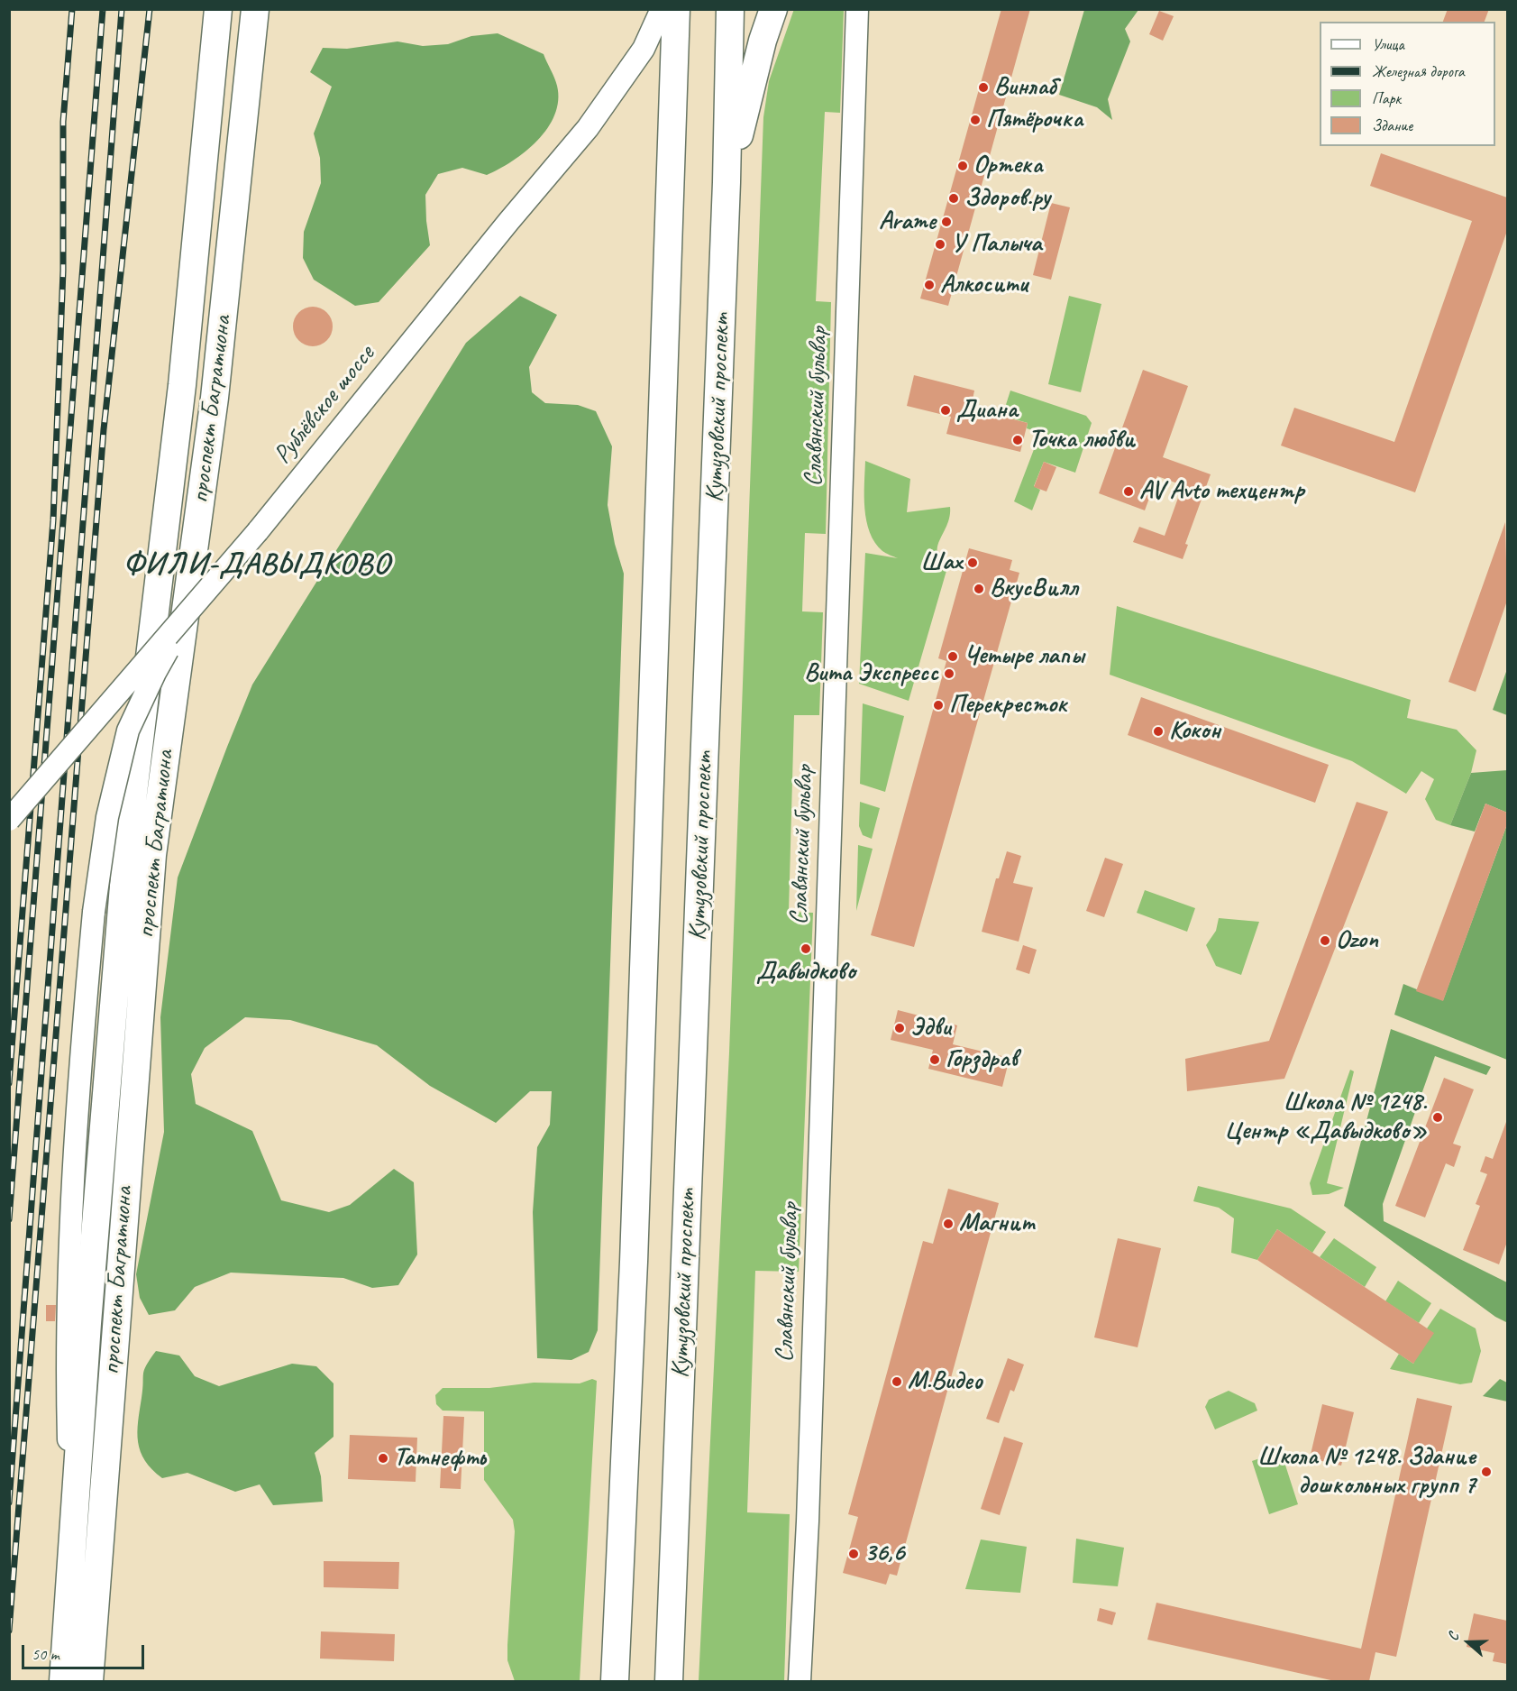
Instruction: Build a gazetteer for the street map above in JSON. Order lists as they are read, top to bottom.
{
  "streets": {
    "main road": ["Кутузовский проспект", "проспект Багратиона"],
    "street": ["Рублёвское шоссе", "Славянский бульвар"]
  },
  "districts": ["ФИЛИ-ДАВЫДКОВО"],
  "places": [
    "Винлаб",
    "Пятёрочка",
    "Ортека",
    "Здоров.ру",
    "Arame",
    "У Палыча",
    "Алкосити",
    "Диана",
    "Точка любви",
    "AV Avto техцентр",
    "Шах",
    "ВкусВилл",
    "Четыре лапы",
    "Вита Экспресс",
    "Перекресток",
    "Кокон",
    "Ozon",
    "Давыдково",
    "Эдви",
    "Горздрав",
    "Школа № 1248. Центр «Давыдково»",
    "Магнит",
    "М.Видео",
    "Татнефть",
    "Школа № 1248. Здание дошкольных групп 7",
    "36,6"
  ],
  "legend": [
    "Улица",
    "Железная дорога",
    "Парк",
    "Здание"
  ],
  "scale_bar": "50 m",
  "north": "left"
}
